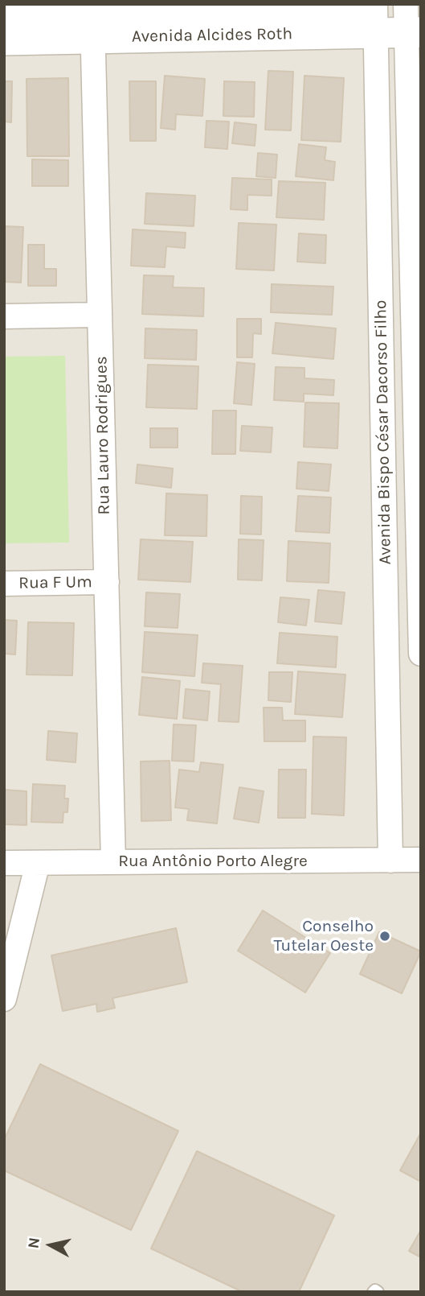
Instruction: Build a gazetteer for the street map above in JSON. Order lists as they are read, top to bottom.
{
  "streets": {
    "street": [
      "Avenida Alcides Roth",
      "Avenida Bispo César Dacorso Filho",
      "Rua Lauro Rodrigues",
      "Rua F Um",
      "Rua Antônio Porto Alegre"
    ]
  },
  "crossings": [
    ["Avenida Alcides Roth", "Avenida Bispo César Dacorso Filho"],
    ["Avenida Alcides Roth", "Rua Lauro Rodrigues"],
    ["Avenida Bispo César Dacorso Filho", "Rua Antônio Porto Alegre"],
    ["Rua Lauro Rodrigues", "Rua F Um"],
    ["Rua Lauro Rodrigues", "Rua Antônio Porto Alegre"]
  ],
  "places": ["Conselho Tutelar Oeste"],
  "north": "left"
}
